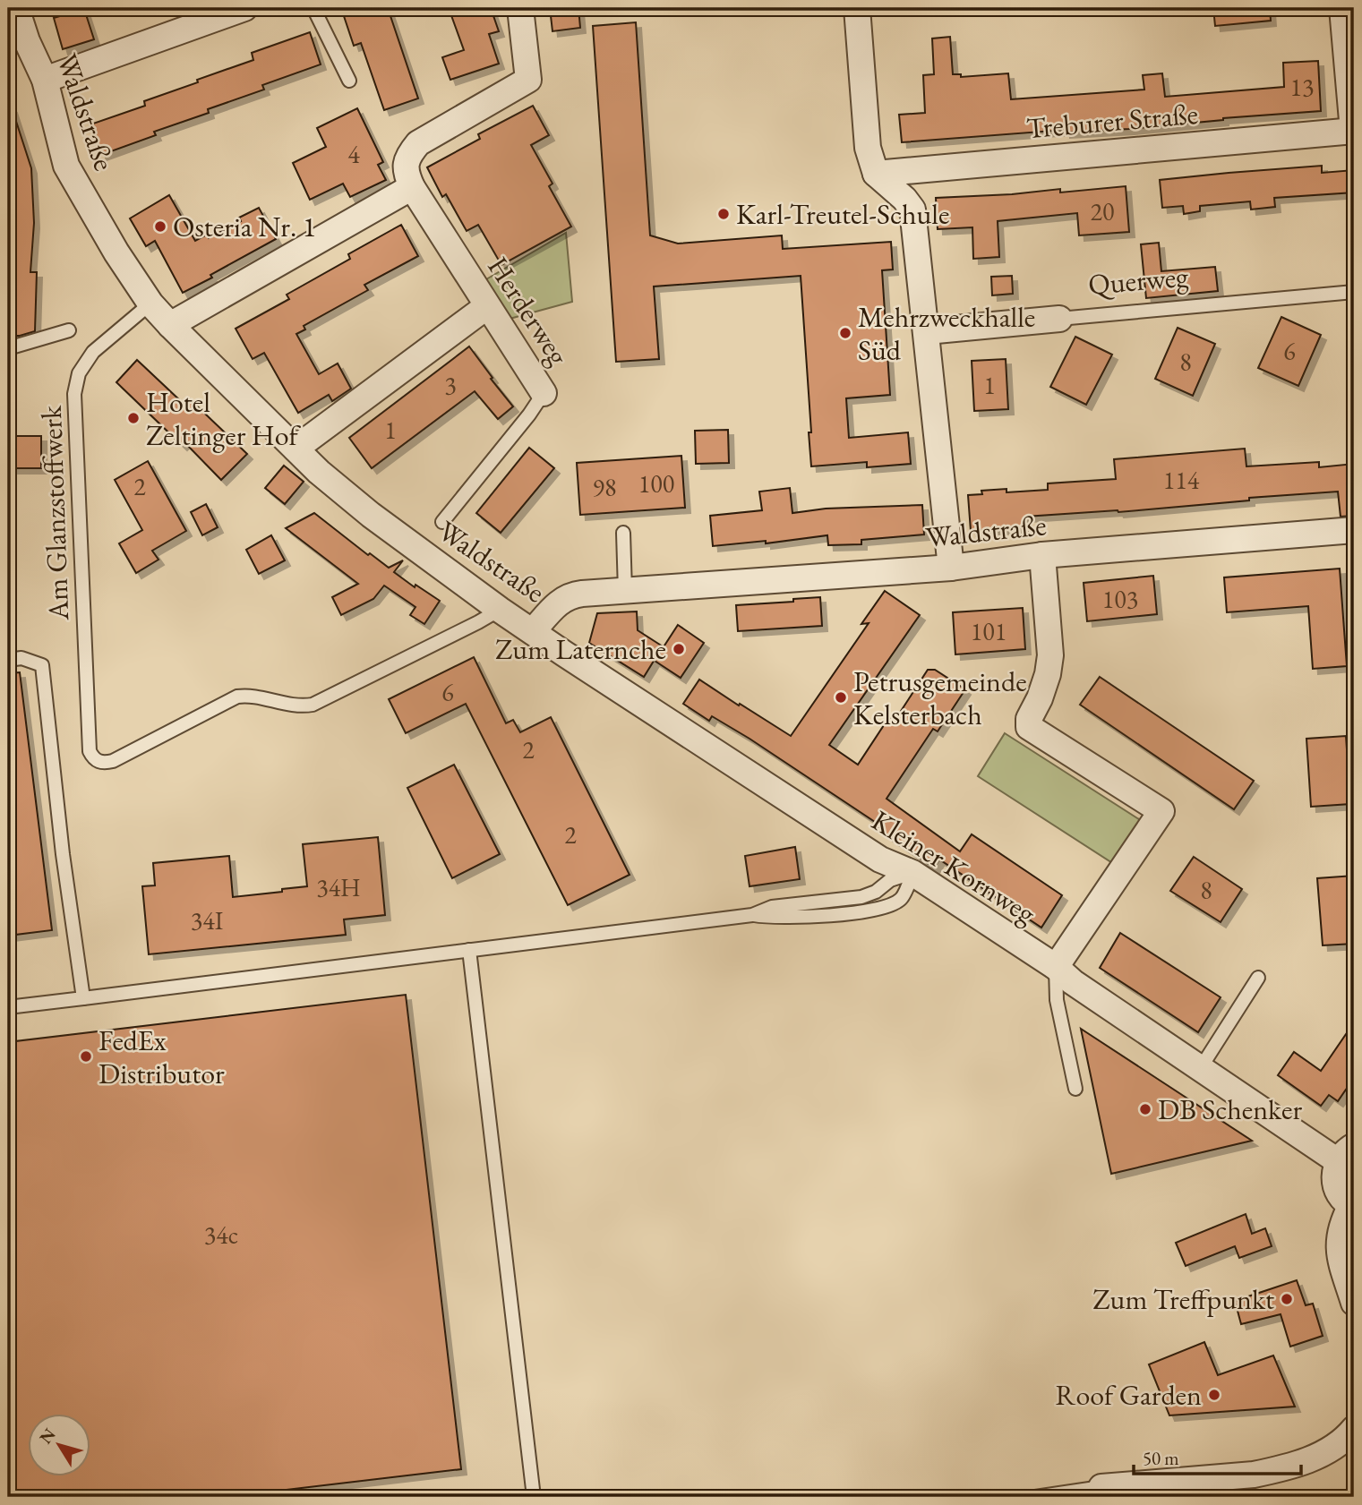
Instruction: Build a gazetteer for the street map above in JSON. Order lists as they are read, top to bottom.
{
  "streets": {
    "street": [
      "Waldstraße",
      "Treburer Straße",
      "Querweg",
      "Herderweg",
      "Kleiner Kornweg"
    ],
    "lane": ["Am Glanzstoffwerk"]
  },
  "crossings": [
    ["Waldstraße", "Am Glanzstoffwerk"],
    ["Waldstraße", "Kleiner Kornweg"]
  ],
  "places": [
    "Karl-Treutel-Schule",
    "Osteria Nr. 1",
    "Mehrzweckhalle Süd",
    "Hotel Zeltinger Hof",
    "Zum Laternche",
    "Petrusgemeinde Kelsterbach",
    "FedEx Distributor",
    "DB Schenker",
    "Zum Treffpunkt",
    "Roof Garden"
  ],
  "house_numbers": [
    "13",
    "4",
    "20",
    "6",
    "8",
    "3",
    "1",
    "1",
    "114",
    "100",
    "2",
    "98",
    "103",
    "101",
    "6",
    "2",
    "2",
    "34H",
    "8",
    "34I",
    "34c"
  ],
  "scale_bar": "50 m",
  "north": "top left"
}
